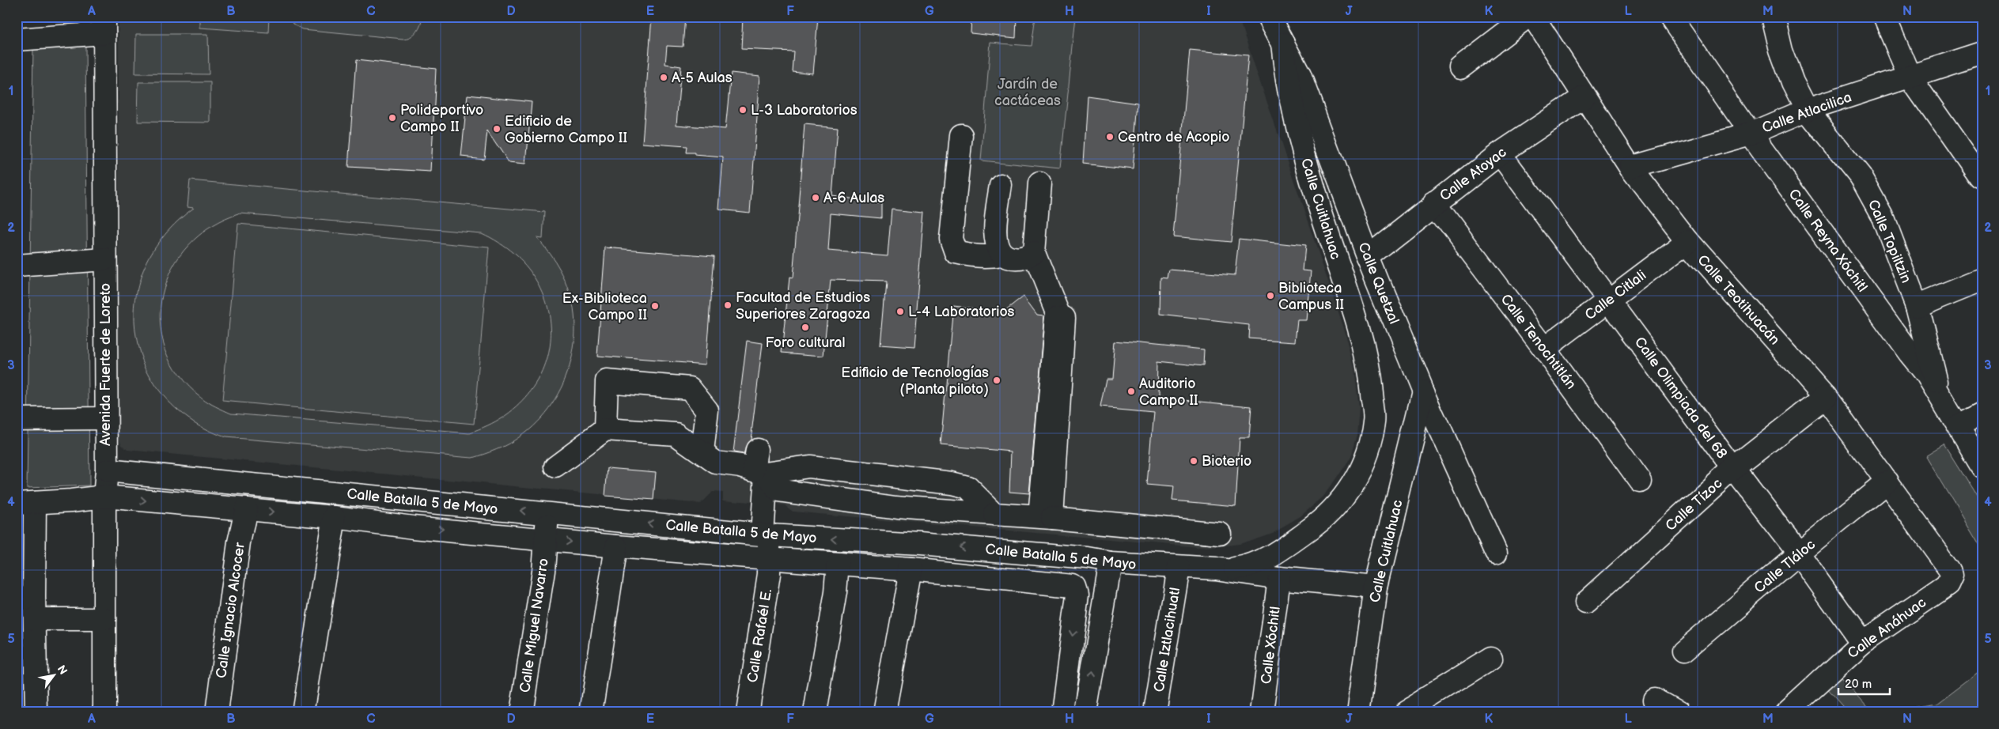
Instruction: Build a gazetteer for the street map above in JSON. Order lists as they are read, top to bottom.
{
  "streets": {
    "street": [
      "Calle Atlacilica",
      "Calle Atoyac",
      "Calle Cuitlahuac",
      "Calle Reyna Xóchitl",
      "Calle Topiltzin",
      "Calle Quetzal",
      "Calle Citlali",
      "Calle Teotihuacán",
      "Calle Tenochtitlán",
      "Avenida Fuerte de Loreto",
      "Calle Olimpiada del 68",
      "Calle Batalla 5 de Mayo",
      "Calle Tízoc",
      "Calle Tláloc",
      "Calle Ignacio Alcocer",
      "Calle Miguel Navarro",
      "Calle Anáhuac",
      "Calle Rafaél E.",
      "Calle Iztlacihuatl",
      "Calle Xóchitl"
    ]
  },
  "crossings": [
    ["Calle Atlacilica", "Calle Reyna Xóchitl"],
    ["Calle Atlacilica", "Calle Topiltzin"],
    ["Calle Atlacilica", "Calle Teotihuacán"],
    ["Calle Atoyac", "Calle Quetzal"],
    ["Calle Atoyac", "Calle Teotihuacán"],
    ["Calle Atoyac", "Calle Tenochtitlán"],
    ["Calle Atoyac", "Calle Olimpiada del 68"],
    ["Calle Cuitlahuac", "Calle Quetzal"],
    ["Calle Cuitlahuac", "Calle Batalla 5 de Mayo"],
    ["Calle Reyna Xóchitl", "Calle Topiltzin"],
    ["Calle Citlali", "Calle Teotihuacán"],
    ["Calle Citlali", "Calle Tenochtitlán"],
    ["Calle Citlali", "Calle Olimpiada del 68"],
    ["Calle Teotihuacán", "Calle Tízoc"],
    ["Calle Teotihuacán", "Calle Tláloc"],
    ["Calle Teotihuacán", "Calle Anáhuac"],
    ["Avenida Fuerte de Loreto", "Calle Batalla 5 de Mayo"],
    ["Calle Olimpiada del 68", "Calle Tízoc"],
    ["Calle Olimpiada del 68", "Calle Tláloc"],
    ["Calle Olimpiada del 68", "Calle Anáhuac"],
    ["Calle Batalla 5 de Mayo", "Calle Ignacio Alcocer"],
    ["Calle Batalla 5 de Mayo", "Calle Miguel Navarro"],
    ["Calle Batalla 5 de Mayo", "Calle Rafaél E."],
    ["Calle Batalla 5 de Mayo", "Calle Iztlacihuatl"],
    ["Calle Batalla 5 de Mayo", "Calle Xóchitl"]
  ],
  "parks": ["Jardín de cactáceas"],
  "places": [
    "A-5 Aulas",
    "L-3 Laboratorios",
    "Polideportivo Campo II",
    "Edificio de Gobierno Campo II",
    "Centro de Acopio",
    "A-6 Aulas",
    "Biblioteca Campus II",
    "Facultad de Estudios Superiores Zaragoza",
    "Ex-Biblioteca Campo II",
    "L-4 Laboratorios",
    "Foro cultural",
    "Edificio de Tecnologías (Planta piloto)",
    "Auditorio Campo II",
    "Bioterio"
  ],
  "scale_bar": "20 m",
  "north": "top right",
  "grid": {
    "columns": [
      "A",
      "B",
      "C",
      "D",
      "E",
      "F",
      "G",
      "H",
      "I",
      "J",
      "K",
      "L",
      "M",
      "N"
    ],
    "rows": [
      "1",
      "2",
      "3",
      "4",
      "5"
    ]
  }
}
